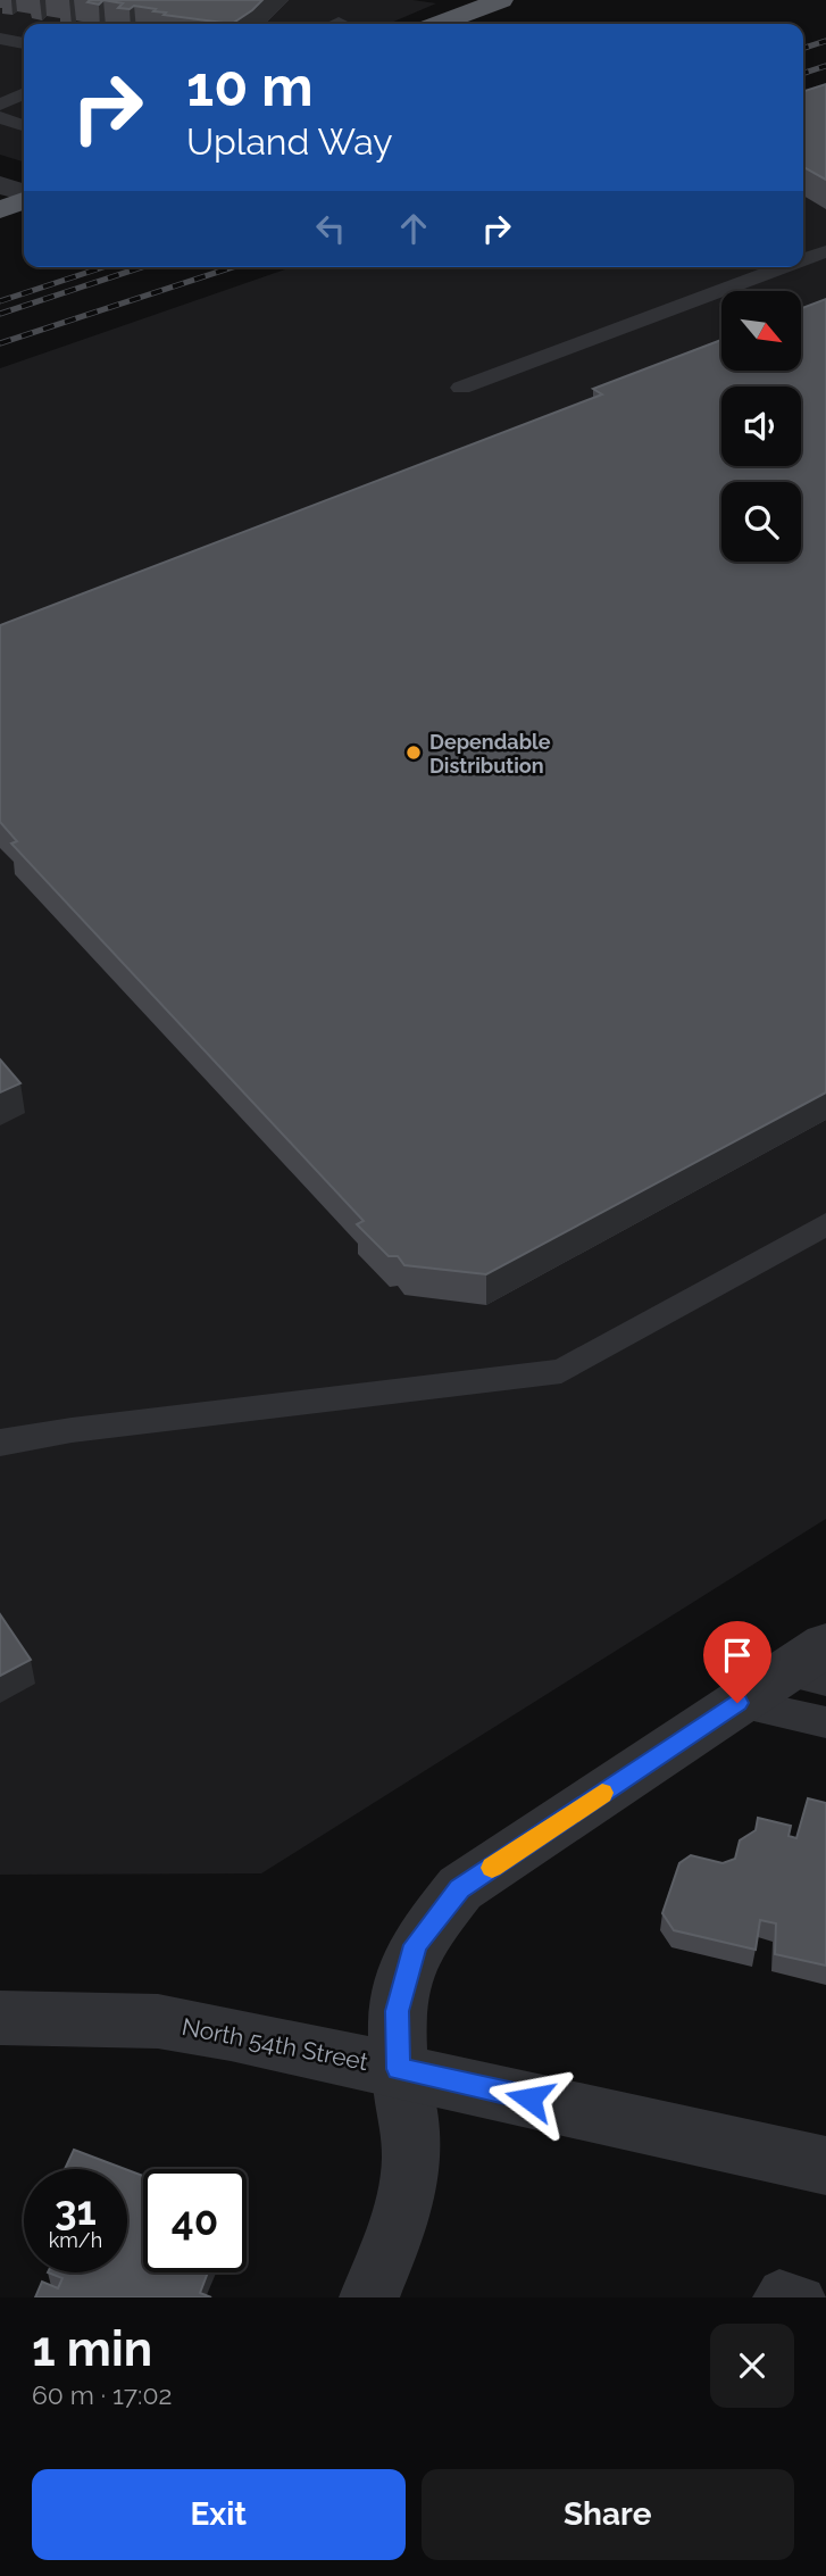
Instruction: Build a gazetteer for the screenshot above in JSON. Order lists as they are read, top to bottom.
{
  "streets": {
    "street": ["North 54th Street"]
  },
  "places": ["Dependable Distribution"],
  "north": "bottom right",
  "page": {
    "turn": ["10 m", "Upland Way"],
    "speed": "31 km/h",
    "limit": "40",
    "heading": ["1 min", "60 m · 17:02"],
    "buttons": ["Exit", "Share"]
  }
}
